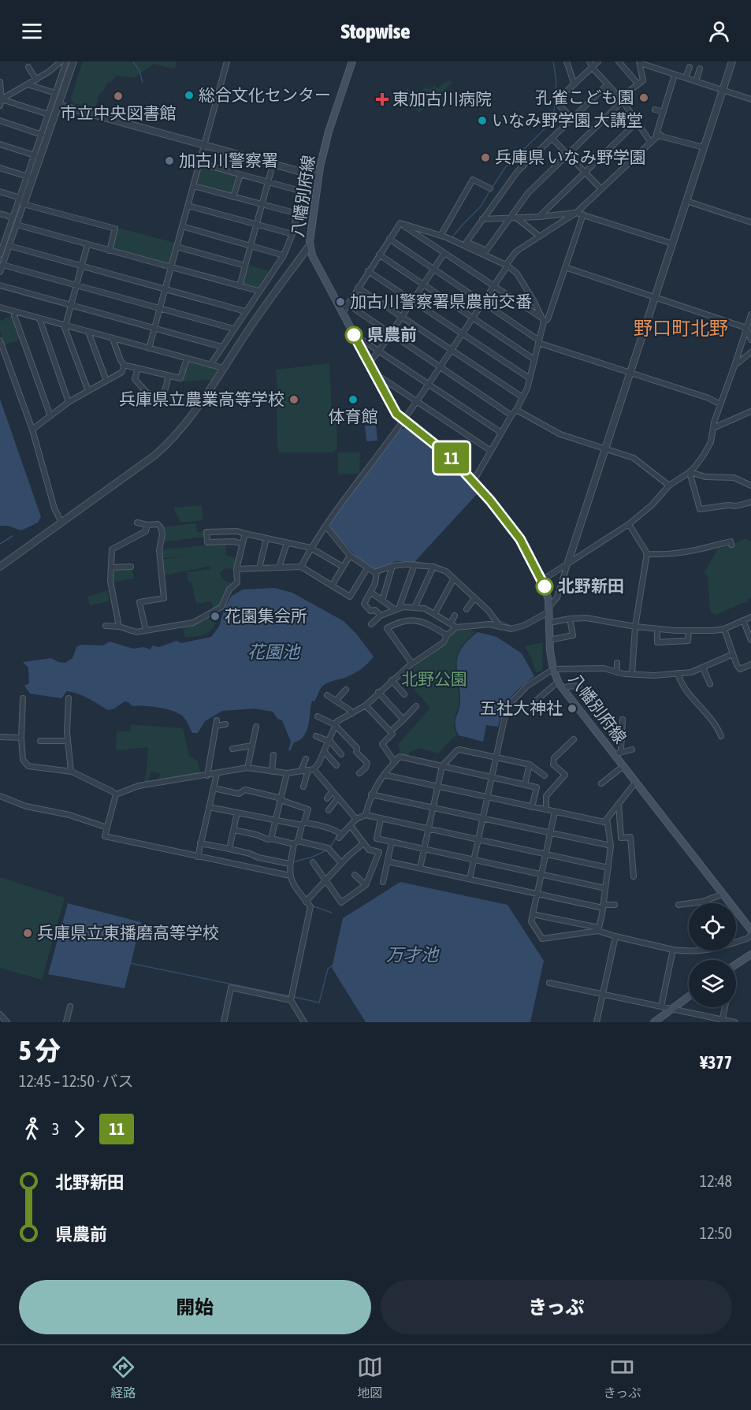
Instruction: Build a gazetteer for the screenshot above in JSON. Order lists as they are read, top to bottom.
{
  "streets": {
    "main road": ["八幡別府線"]
  },
  "districts": ["野口町北野"],
  "water": ["花園池", "万才池"],
  "parks": ["北野公園"],
  "places": {
    "other": [
      "総合文化センター",
      "市立中央図書館",
      "孔雀こども園",
      "いなみ野学園 大講堂",
      "兵庫県 いなみ野学園",
      "加古川警察署",
      "加古川警察署県農前交番",
      "県農前",
      "兵庫県立農業高等学校",
      "体育館",
      "北野新田",
      "花園集会所",
      "五社大神社",
      "兵庫県立東播磨高等学校"
    ],
    "health": ["東加古川病院"]
  },
  "lines": ["bus line 11"],
  "page": {
    "header": "Stopwise",
    "on_map": "11",
    "heading": ["5 分", "12:45 – 12:50 · バス", "¥377"],
    "legs": ["3", "11"],
    "list": [
      {
        "name": "北野新田",
        "value": "12:48"
      },
      {
        "name": "県農前",
        "value": "12:50"
      }
    ],
    "buttons": ["開始", "きっぷ"],
    "tabs": ["経路", "地図", "きっぷ"]
  }
}
